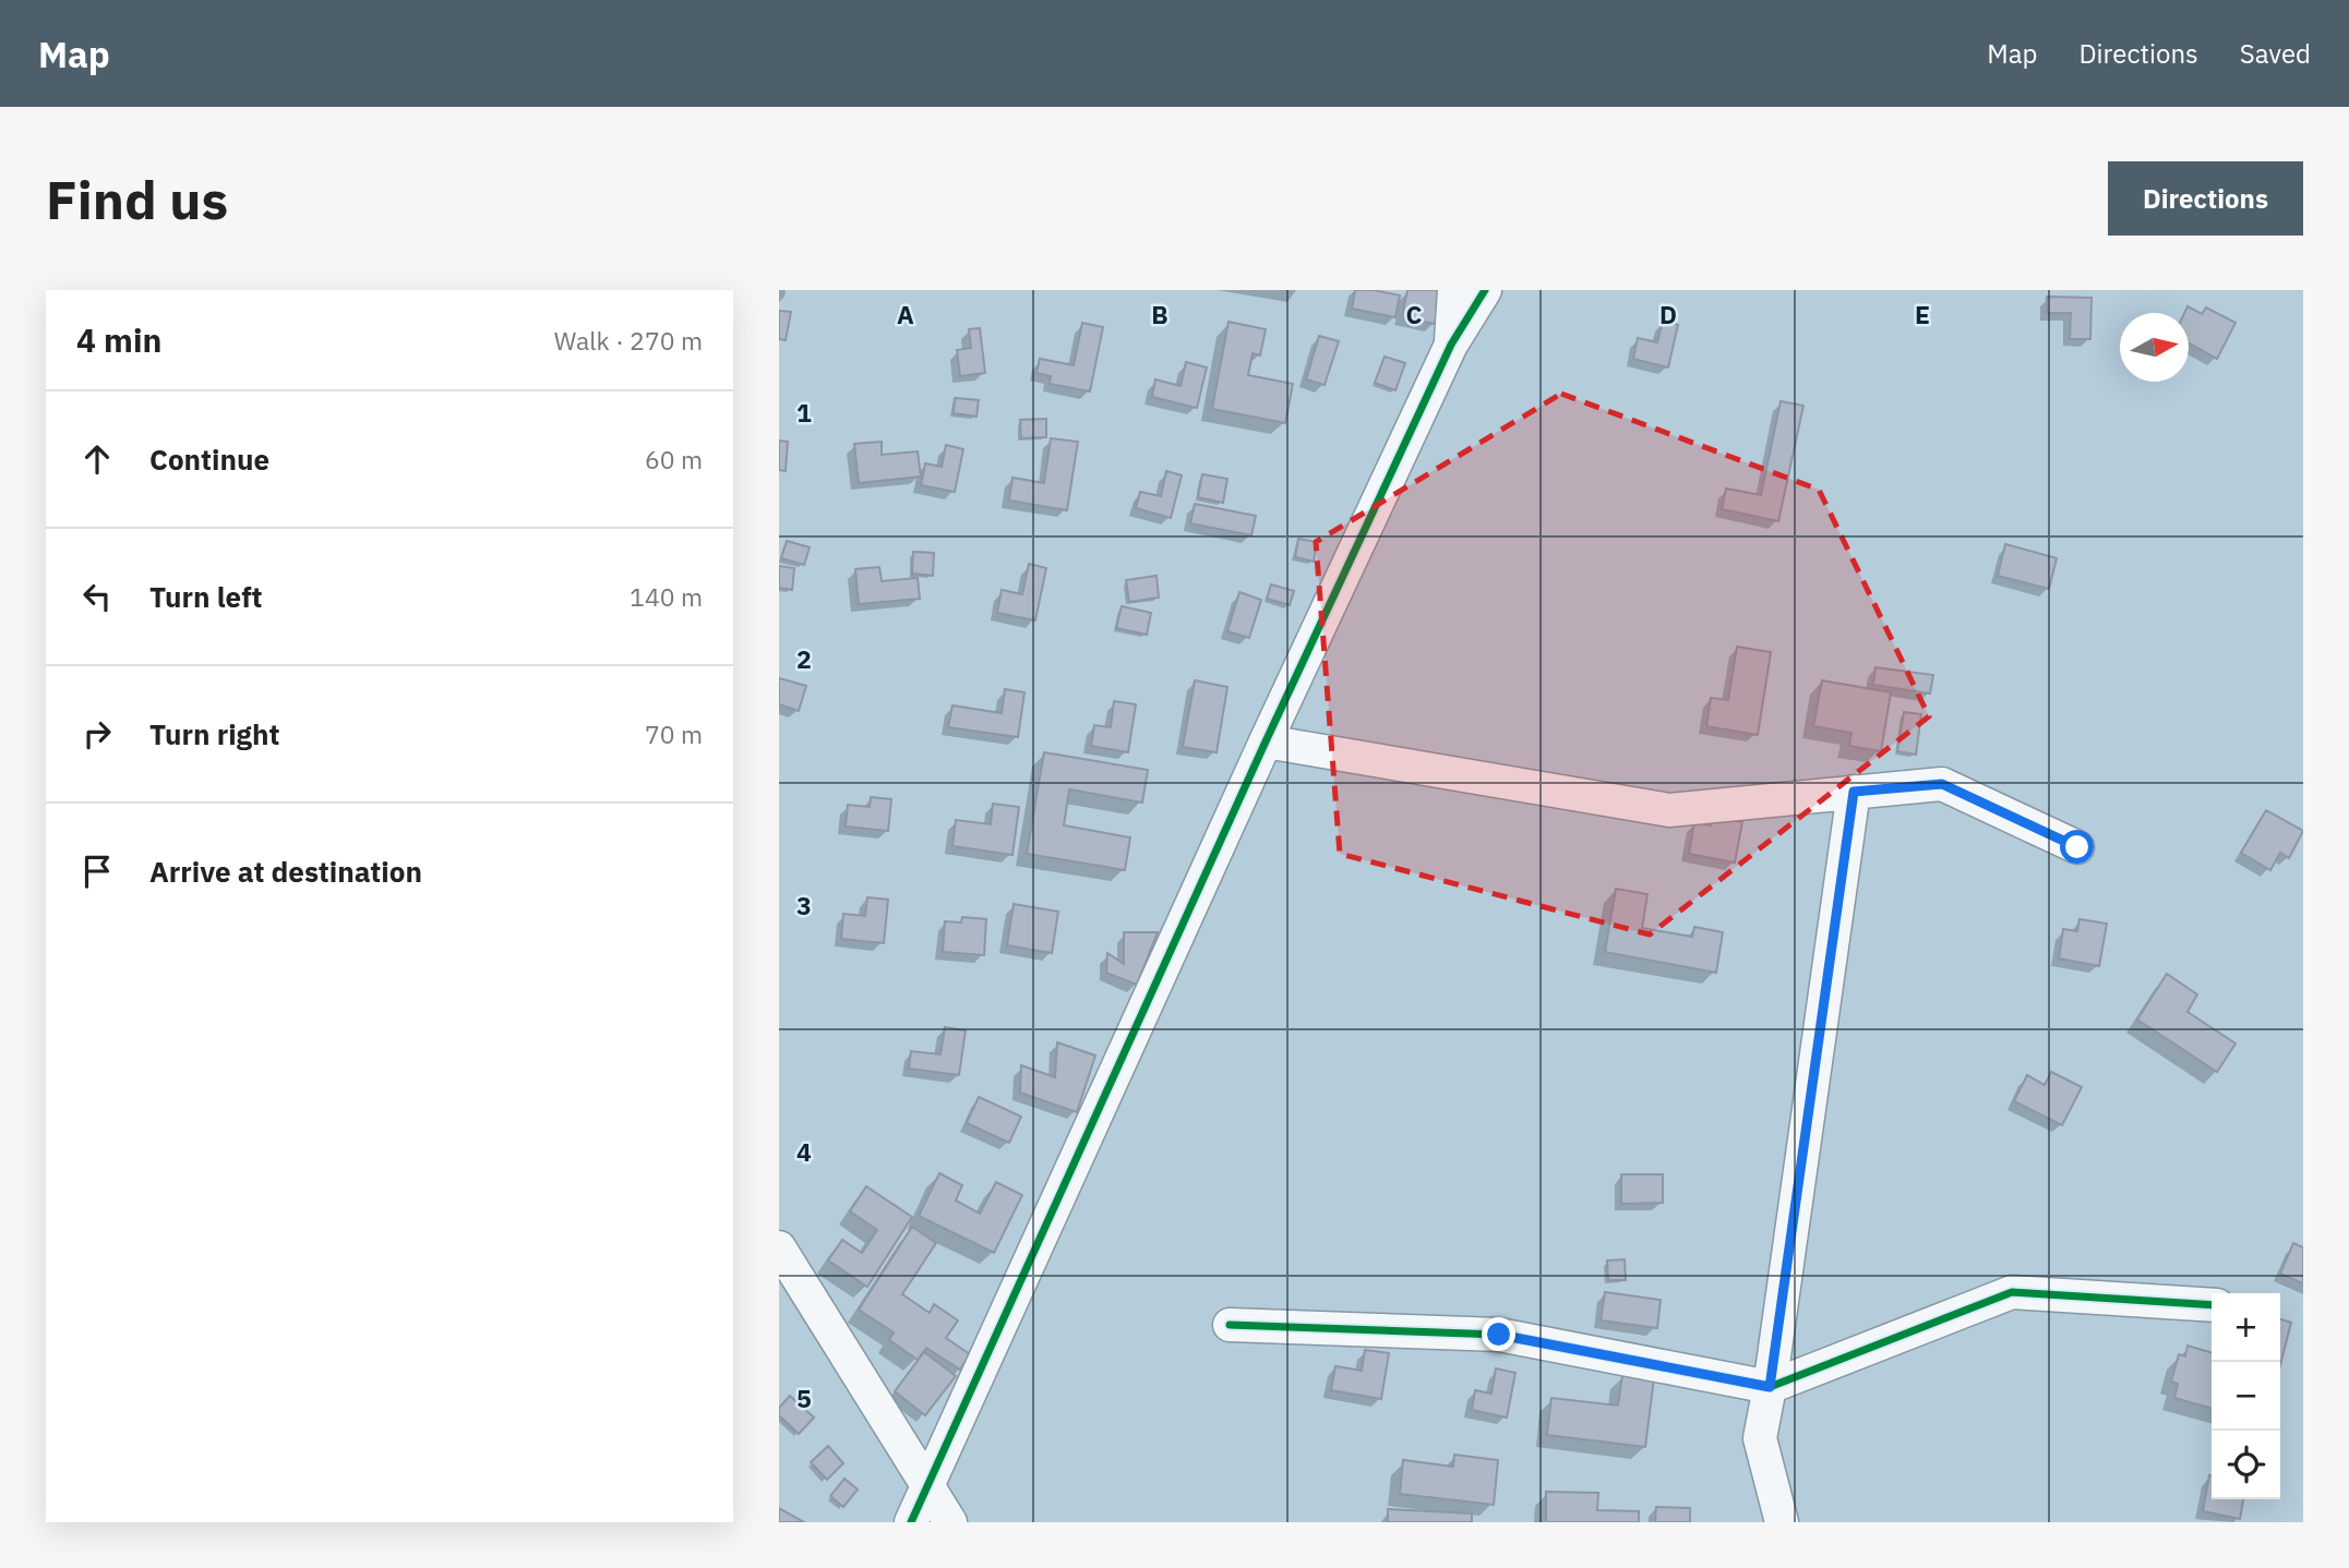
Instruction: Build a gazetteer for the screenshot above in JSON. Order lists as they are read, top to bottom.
{
  "north": "right",
  "page": {
    "header": "Map",
    "nav": ["Map", "Directions", "Saved"],
    "buttons": "Directions",
    "title": "Find us",
    "heading": ["4 min", "Walk · 270 m"],
    "list": [
      ["Continue", "60 m"],
      ["Turn left", "140 m"],
      ["Turn right", "70 m"],
      "Arrive at destination"
    ],
    "map_buttons": ["+", "−"]
  },
  "grid": {
    "columns": [
      "A",
      "B",
      "C",
      "D",
      "E"
    ],
    "rows": [
      "1",
      "2",
      "3",
      "4",
      "5"
    ]
  }
}
